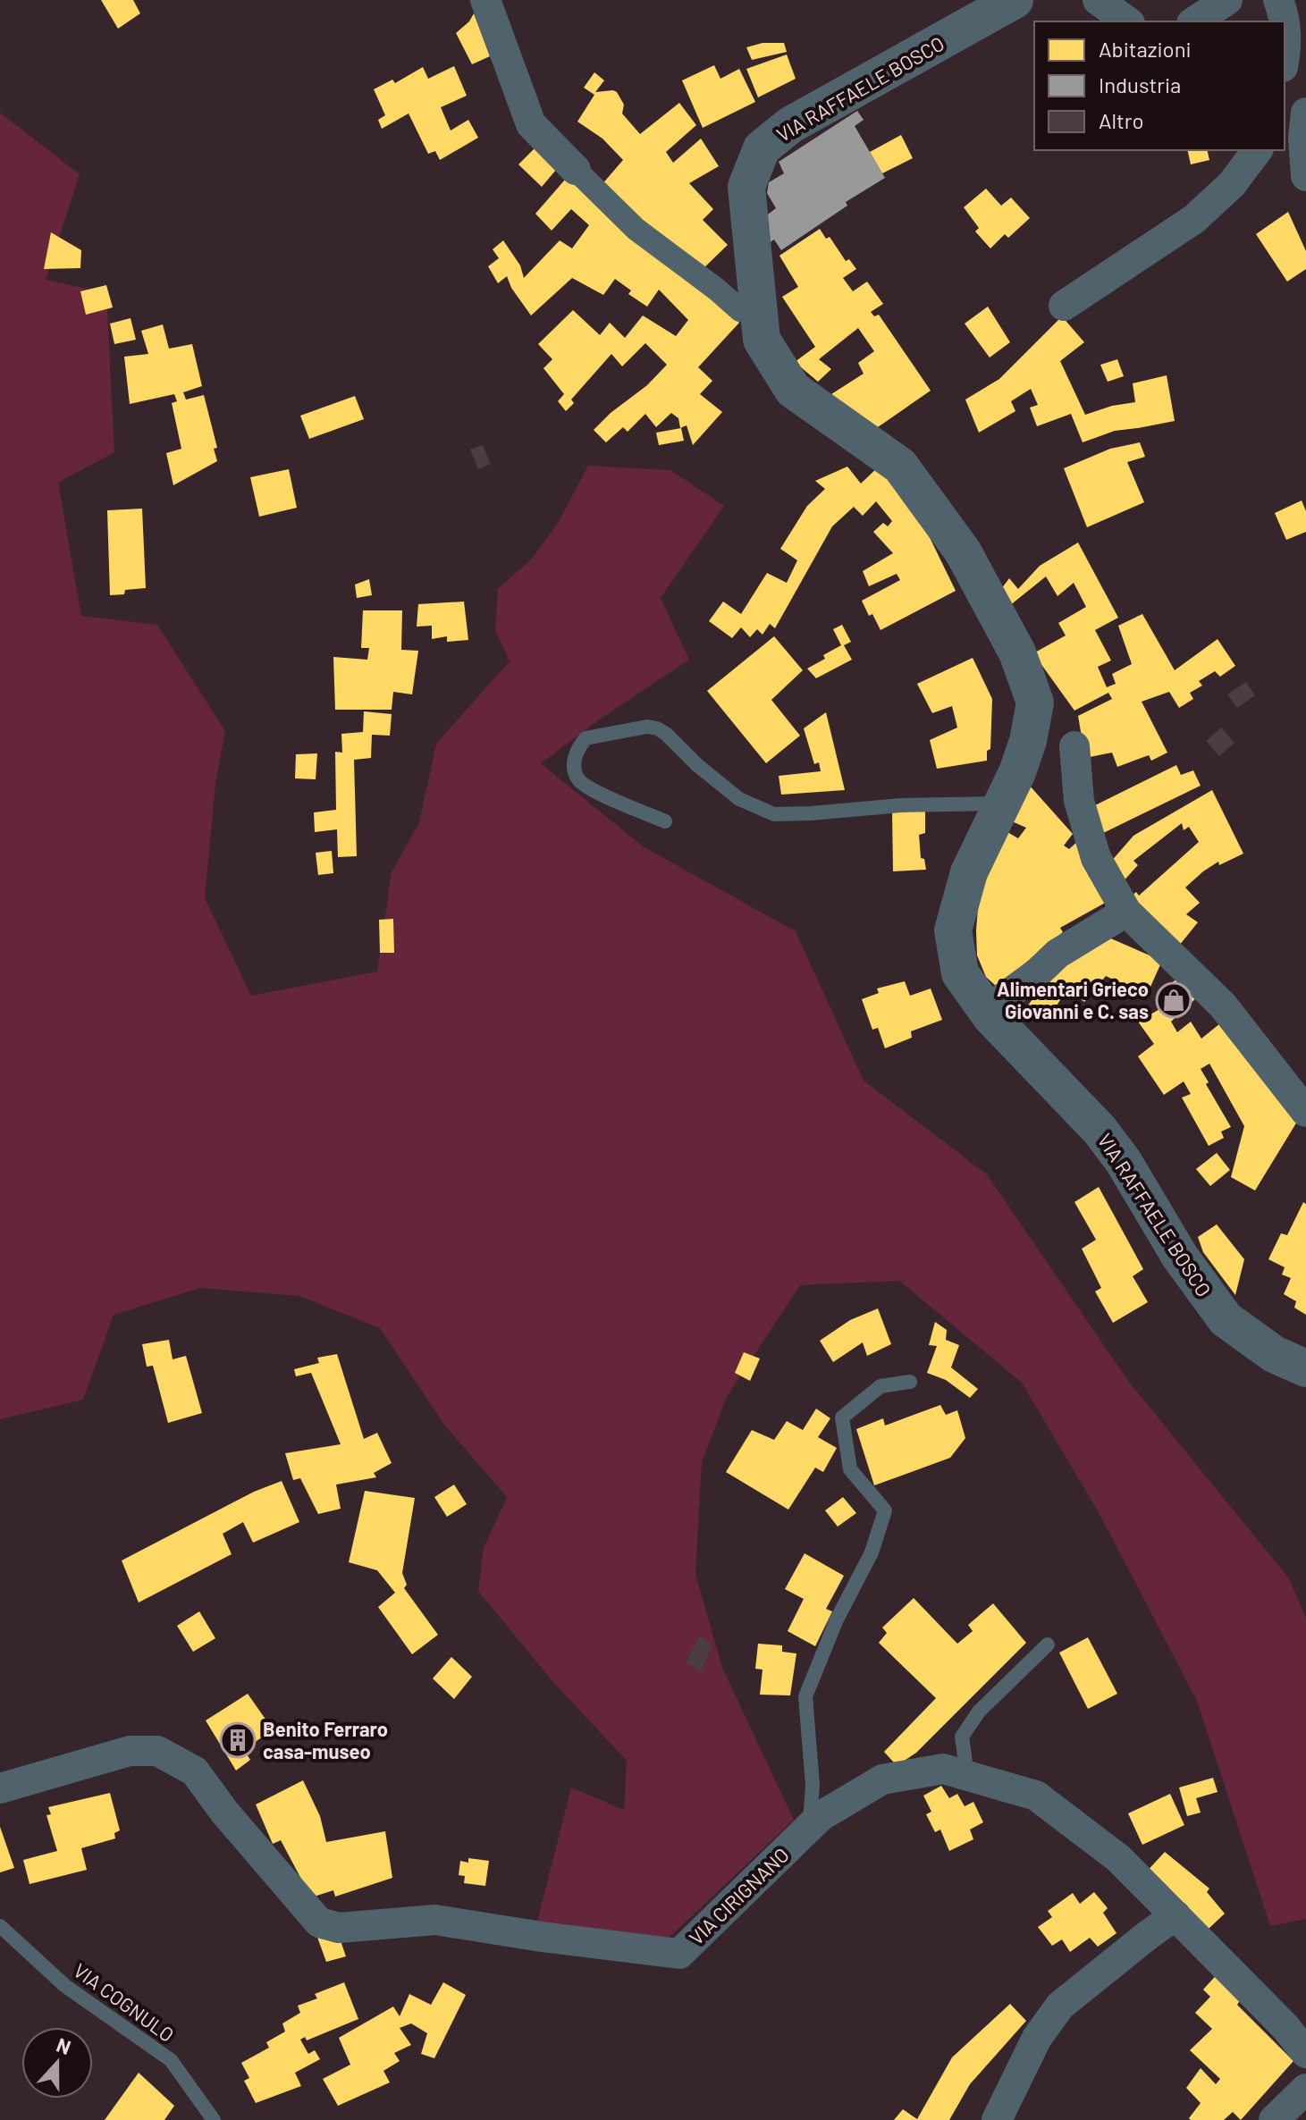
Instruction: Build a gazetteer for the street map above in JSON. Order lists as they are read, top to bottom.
{
  "streets": {
    "street": ["VIA RAFFAELE BOSCO", "VIA CIRIGNANO"],
    "lane": ["VIA COGNULO"]
  },
  "places": {
    "shop": ["Alimentari Grieco Giovanni e C. sas"],
    "building": ["Benito Ferraro casa-museo"]
  },
  "legend": ["Abitazioni", "Industria", "Altro"],
  "north": "top"
}
